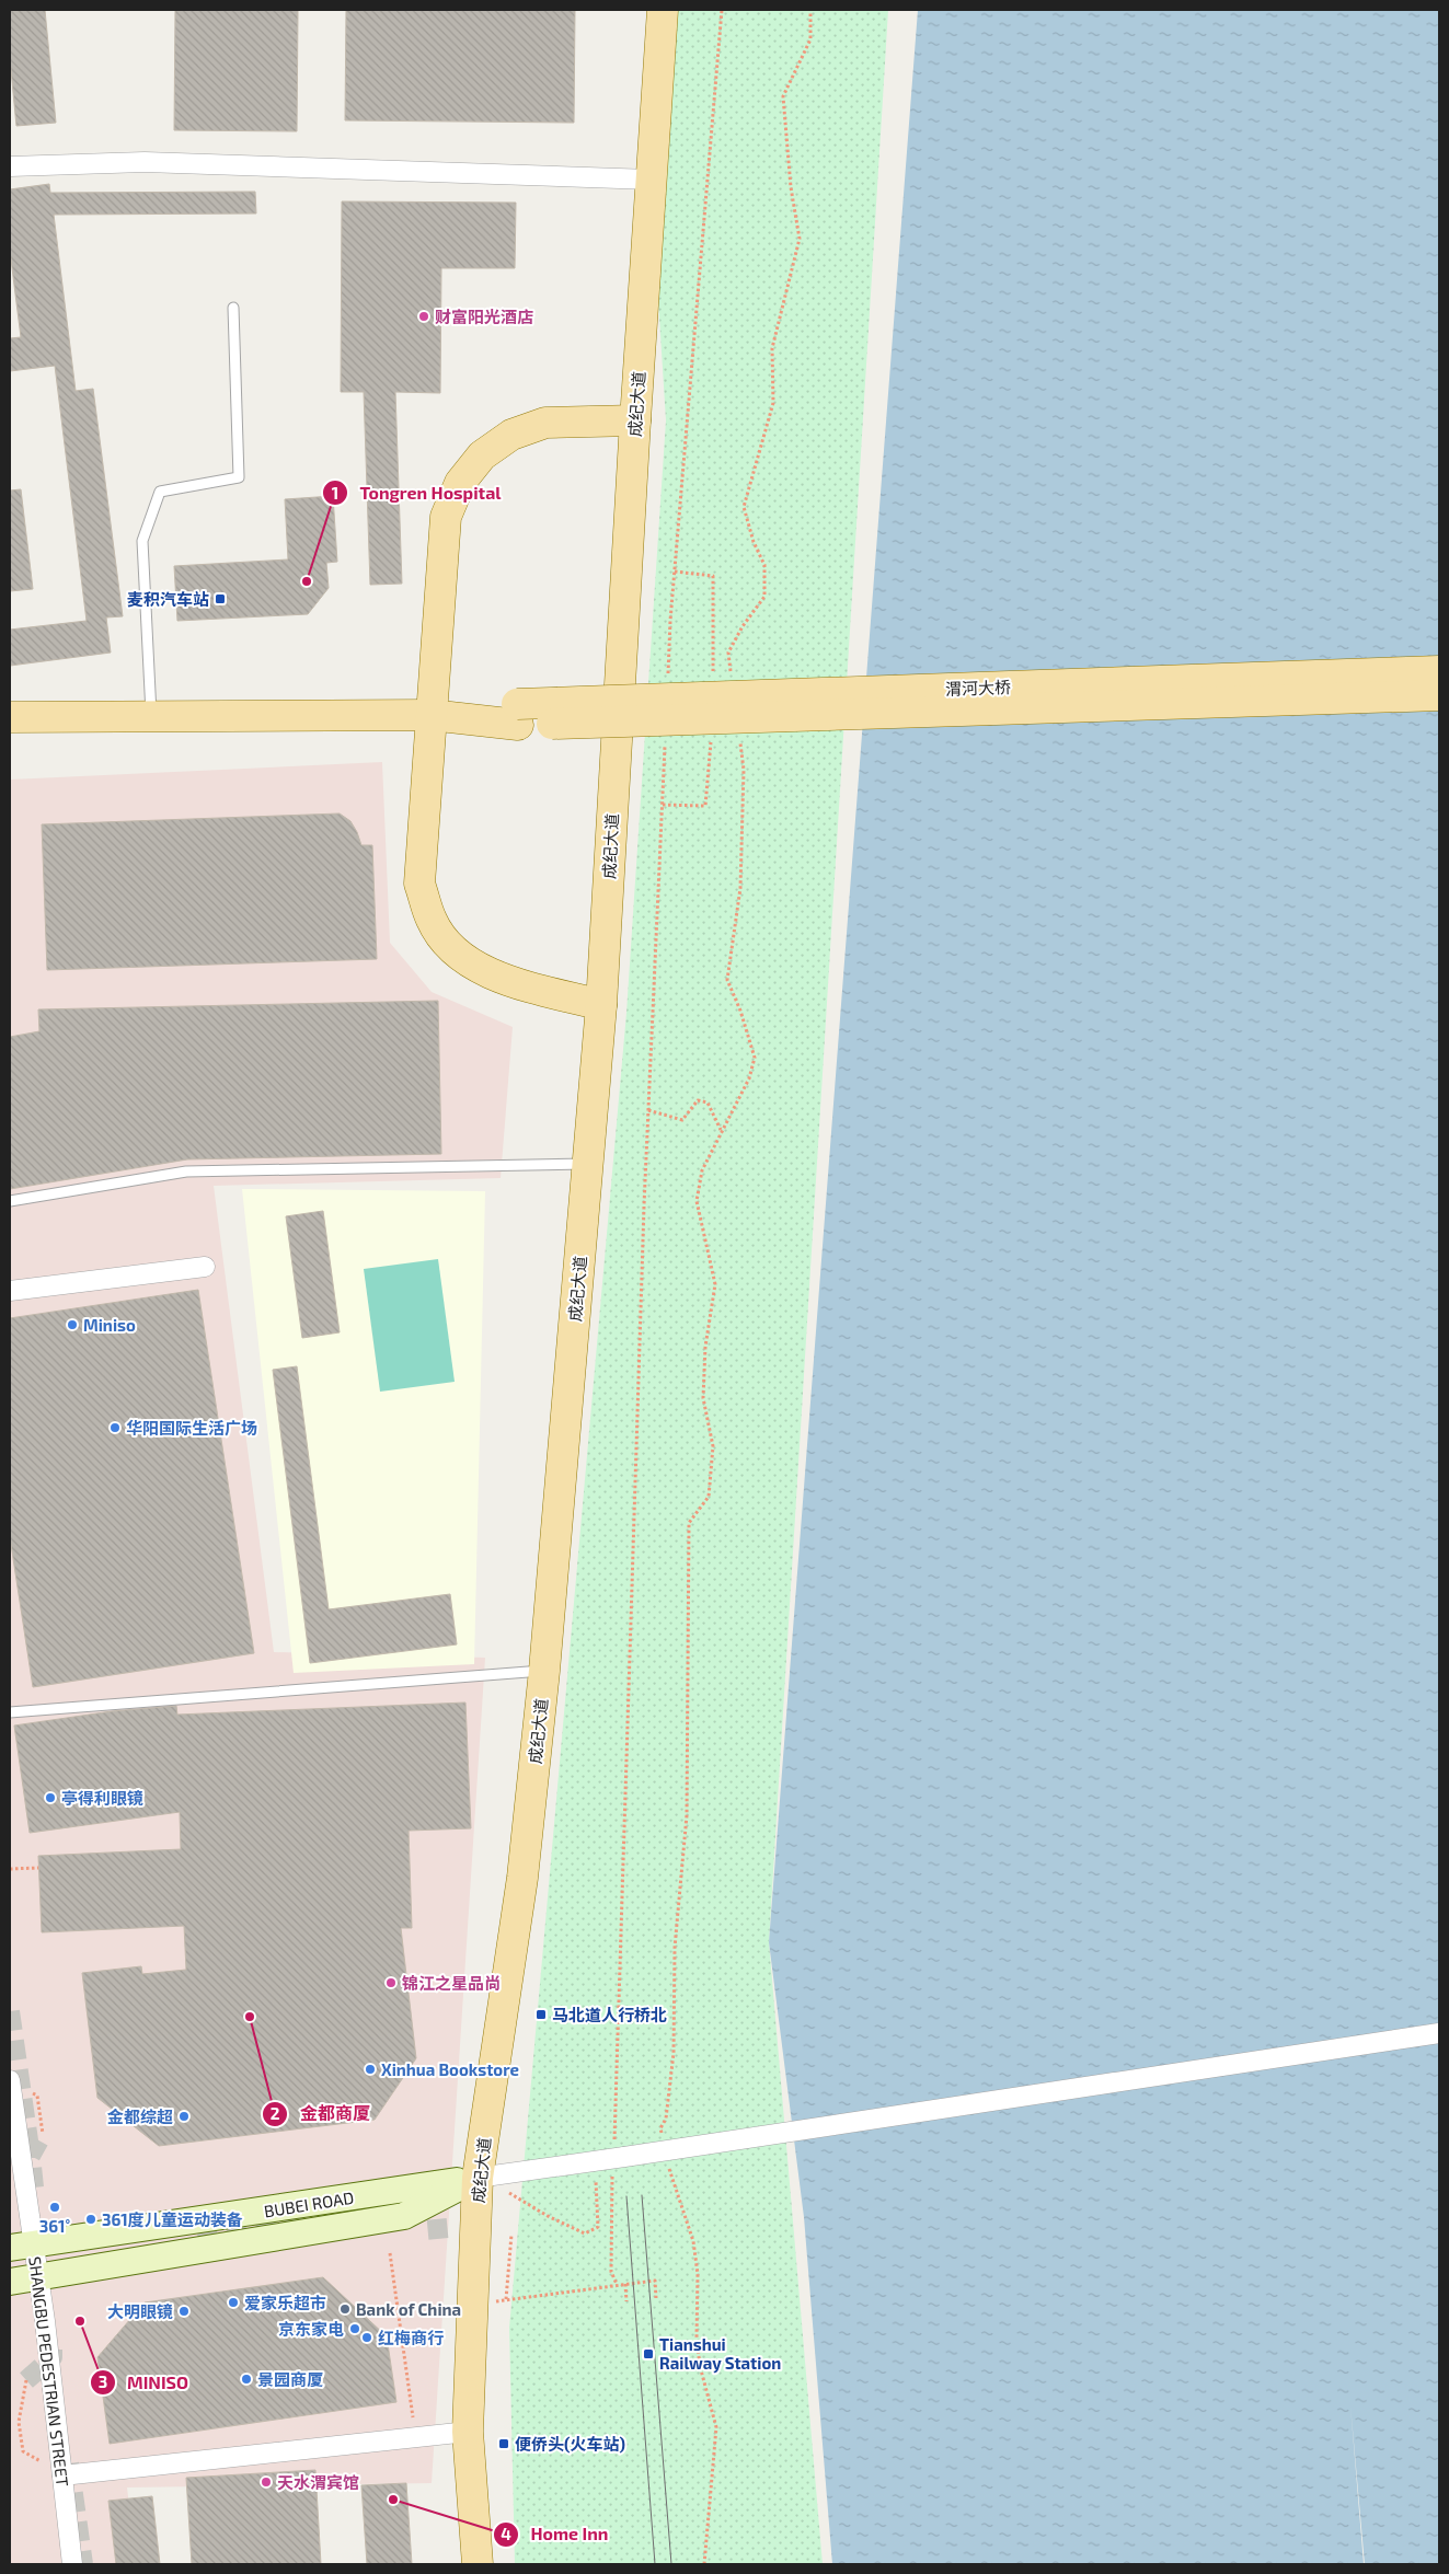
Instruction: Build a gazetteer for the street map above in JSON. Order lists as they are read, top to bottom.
{
  "streets": {
    "main road": ["成纪大道", "渭河大桥", "BUBEI ROAD"],
    "street": ["SHANGBU PEDESTRIAN STREET"]
  },
  "crossings": [
    ["成纪大道", "BUBEI ROAD"],
    ["BUBEI ROAD", "SHANGBU PEDESTRIAN STREET"]
  ],
  "places": {
    "other": [
      "财富阳光酒店",
      "Tongren Hospital",
      "Miniso",
      "华阳国际生活广场",
      "亭得利眼镜",
      "锦江之星品尚",
      "金都商厦",
      "Xinhua Bookstore",
      "金都综超",
      "361˚",
      "361度儿童运动装备",
      "爱家乐超市",
      "Bank of China",
      "大明眼镜",
      "MINISO",
      "京东家电",
      "红梅商行",
      "景园商厦",
      "天水渭宾馆",
      "Home Inn"
    ],
    "transit": [
      "麦积汽车站",
      "马北道人行桥北",
      "Tianshui Railway Station",
      "便侨头(火车站)"
    ]
  }
}
